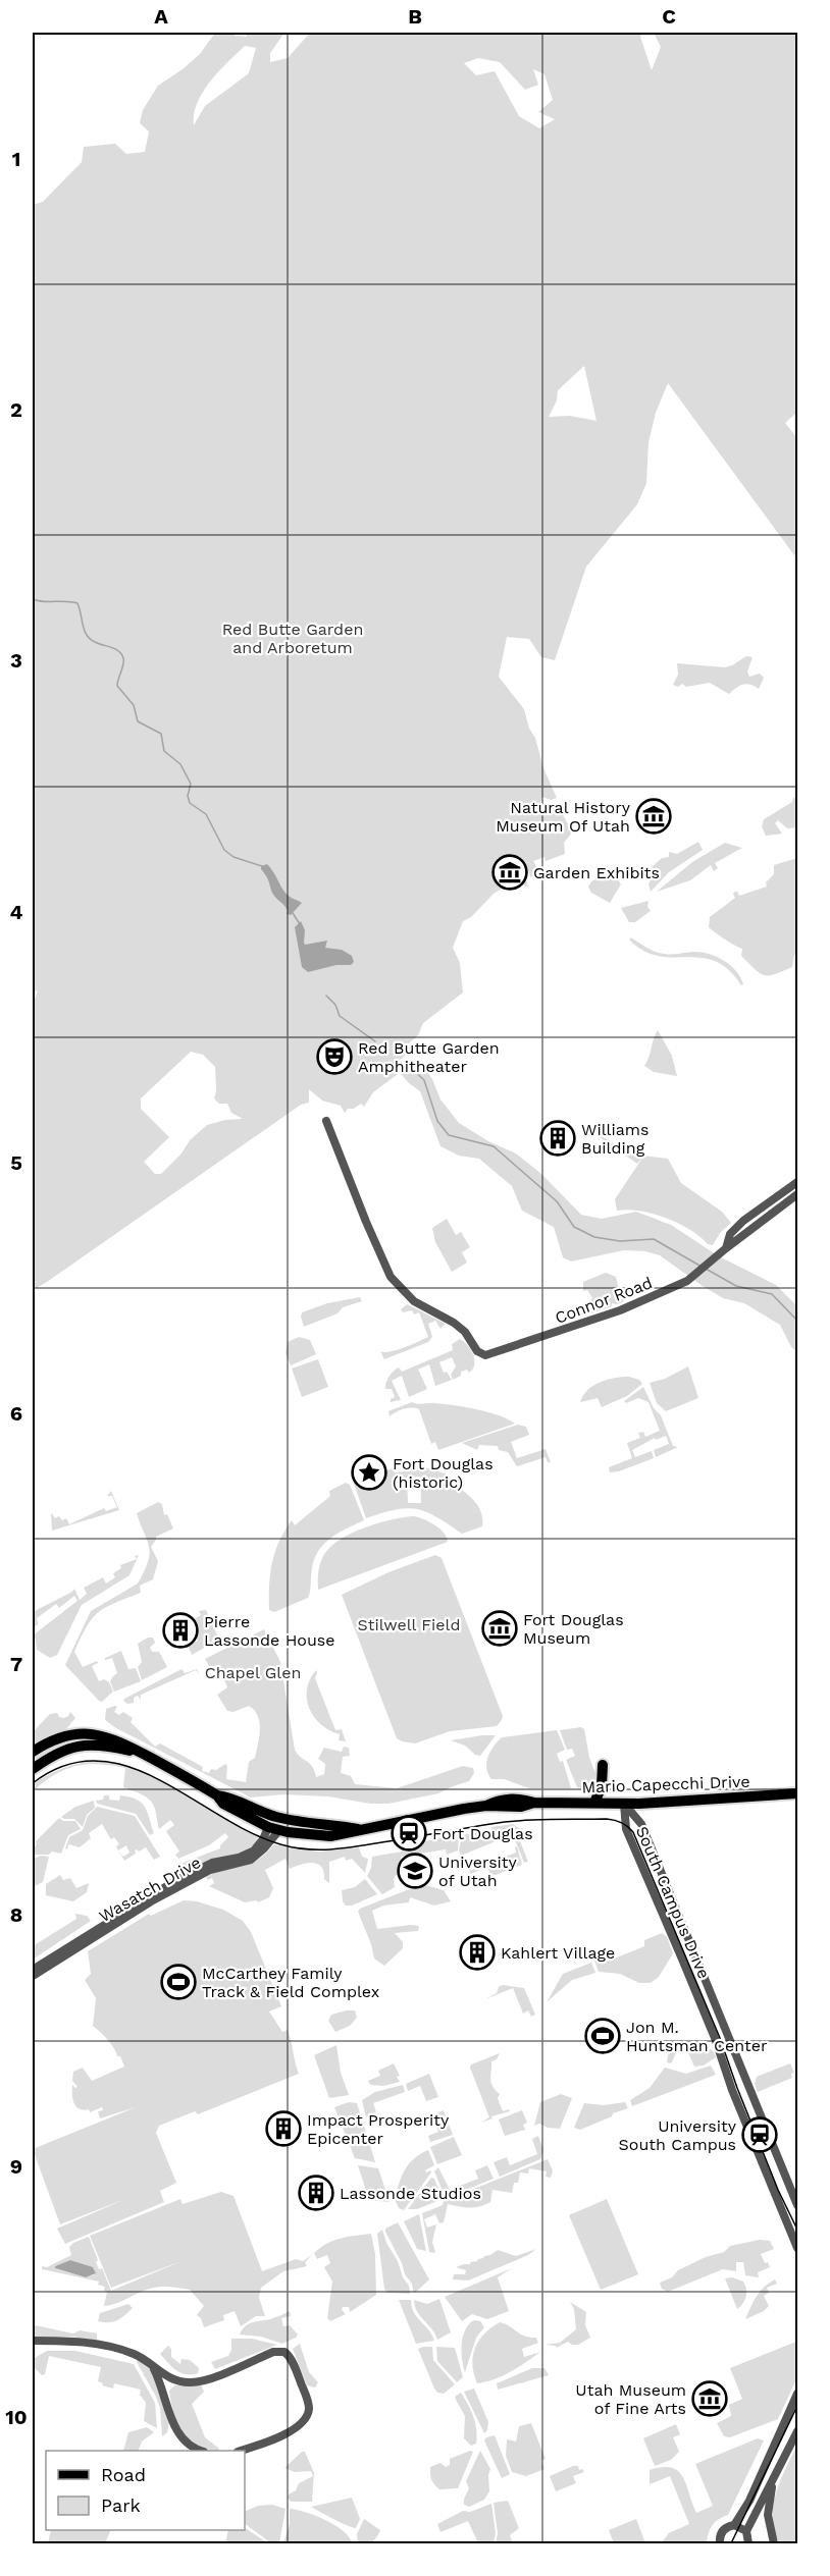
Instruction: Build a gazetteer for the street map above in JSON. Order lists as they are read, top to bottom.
{
  "streets": {
    "main road": ["Mario Capecchi Drive"],
    "street": ["Connor Road", "Wasatch Drive", "South Campus Drive"]
  },
  "crossings": [
    ["Mario Capecchi Drive", "Wasatch Drive"],
    ["Mario Capecchi Drive", "South Campus Drive"]
  ],
  "parks": ["Red Butte Garden and Arboretum", "Stilwell Field", "Chapel Glen"],
  "places": {
    "museum": [
      "Natural History Museum Of Utah",
      "Garden Exhibits",
      "Fort Douglas Museum",
      "Utah Museum of Fine Arts"
    ],
    "theatre": ["Red Butte Garden Amphitheater"],
    "building": [
      "Williams Building",
      "Pierre Lassonde House",
      "Kahlert Village",
      "Impact Prosperity Epicenter",
      "Lassonde Studios"
    ],
    "place": ["Fort Douglas (historic)"],
    "station": ["Fort Douglas", "University South Campus"],
    "school or university": ["University of Utah"],
    "sports": ["McCarthey Family Track & Field Complex", "Jon M. Huntsman Center"]
  },
  "legend": ["Road", "Park"],
  "grid": {
    "columns": ["A", "B", "C"],
    "rows": [
      "1",
      "2",
      "3",
      "4",
      "5",
      "6",
      "7",
      "8",
      "9",
      "10"
    ]
  }
}
